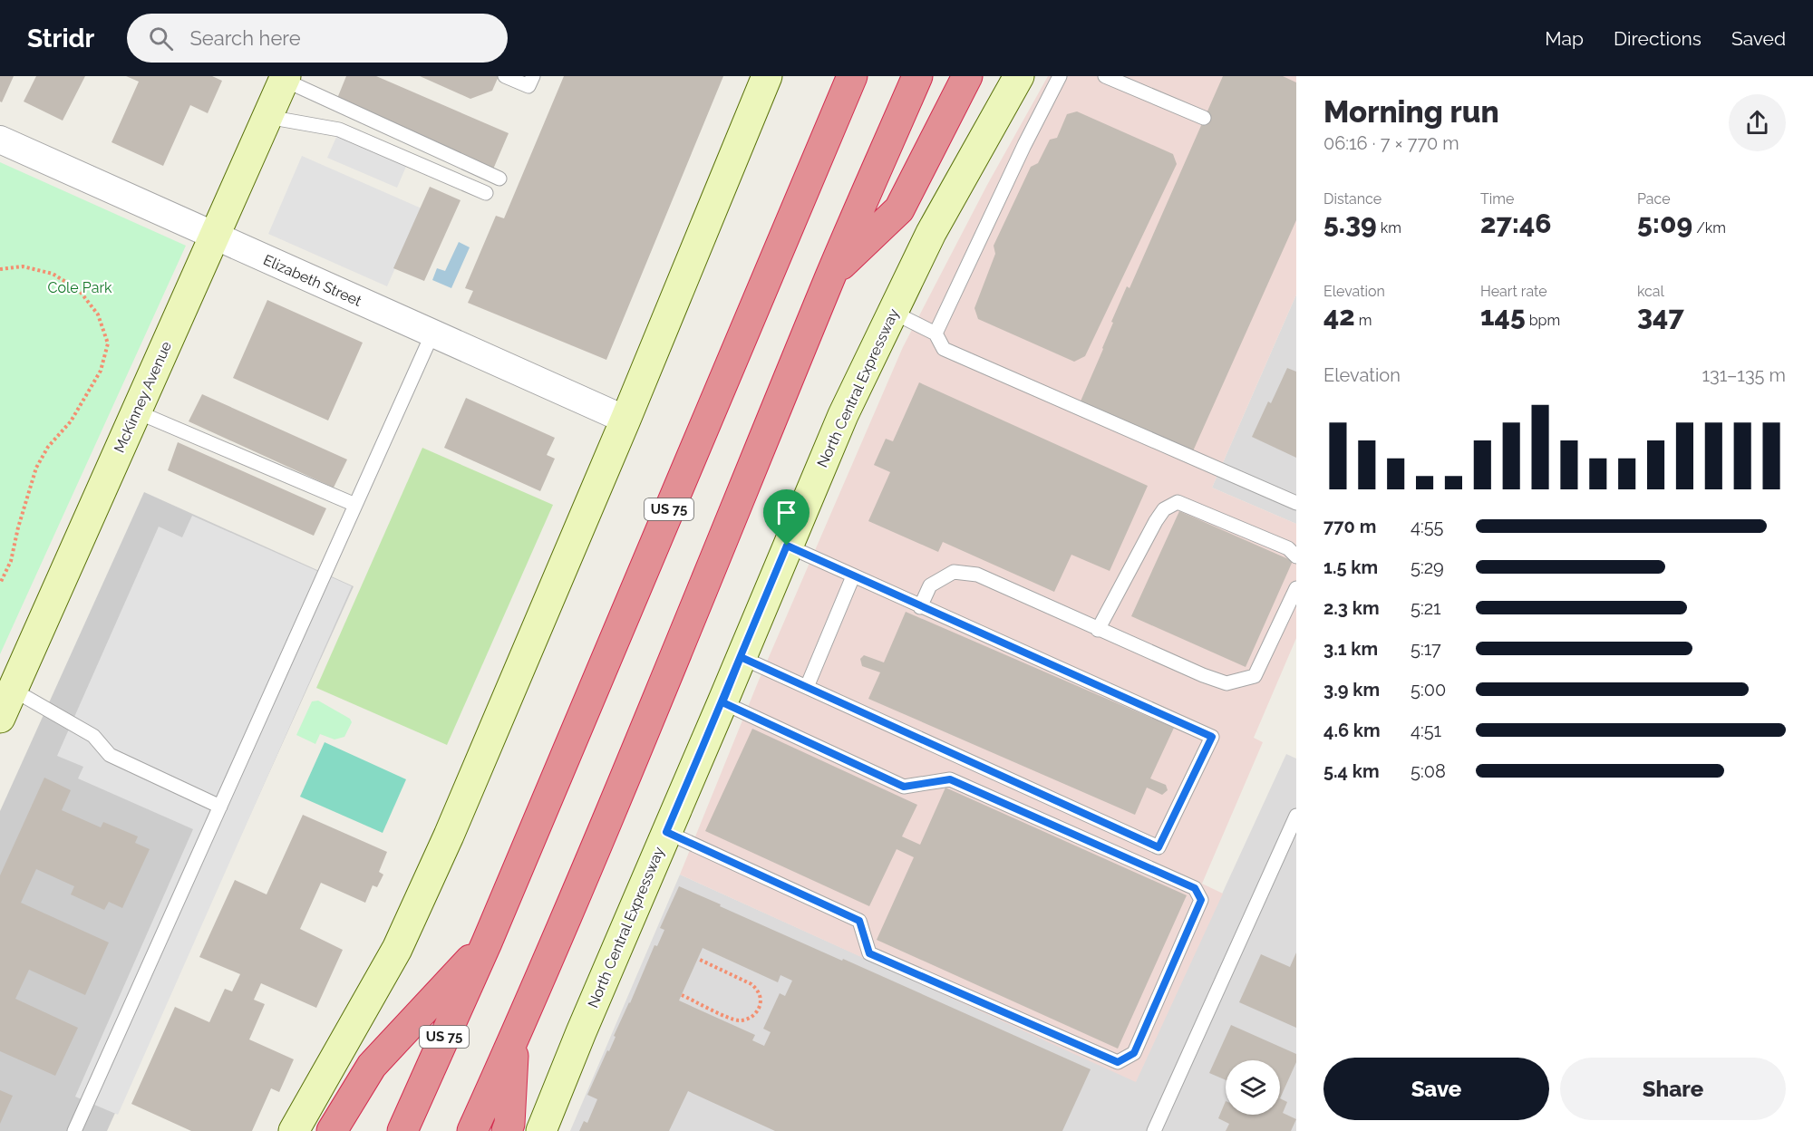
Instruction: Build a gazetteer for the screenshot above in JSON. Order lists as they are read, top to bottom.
{
  "streets": {
    "highway": ["US 75"],
    "main road": ["North Central Expressway", "McKinney Avenue"],
    "street": ["Elizabeth Street"]
  },
  "crossings": [
    ["Elizabeth Street", "McKinney Avenue"]
  ],
  "parks": ["Cole Park"],
  "page": {
    "header": "Stridr",
    "search": "Search here",
    "nav": ["Map", "Directions", "Saved"],
    "heading": ["Morning run", "06:16 · 7 × 770 m"],
    "stats": [
      ["Distance", "5.39 km"],
      ["Time", "27:46"],
      ["Pace", "5:09 /km"],
      ["Elevation", "42 m"],
      ["Heart rate", "145 bpm"],
      ["kcal", "347"]
    ],
    "chart": ["Elevation", "131–135 m"],
    "list": [
      {
        "name": "770 m",
        "note": "4:55"
      },
      {
        "name": "1.5 km",
        "note": "5:29"
      },
      {
        "name": "2.3 km",
        "note": "5:21"
      },
      {
        "name": "3.1 km",
        "note": "5:17"
      },
      {
        "name": "3.9 km",
        "note": "5:00"
      },
      {
        "name": "4.6 km",
        "note": "4:51"
      },
      {
        "name": "5.4 km",
        "note": "5:08"
      }
    ],
    "buttons": ["Save", "Share"]
  }
}
